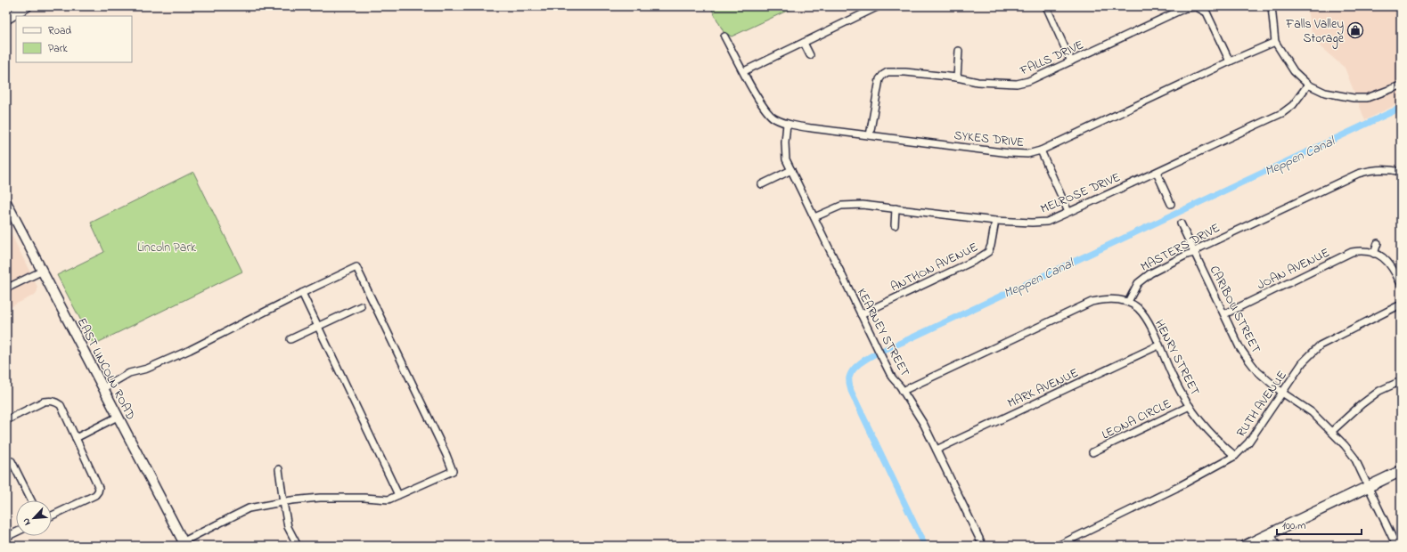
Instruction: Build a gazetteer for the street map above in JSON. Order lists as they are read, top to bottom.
{
  "streets": {
    "main road": ["EAST LINCOLN ROAD"],
    "street": [
      "FALLS DRIVE",
      "SYKES DRIVE",
      "MELROSE DRIVE",
      "MASTERS DRIVE",
      "ANTHON AVENUE",
      "JOAN AVENUE",
      "CARIBOU STREET",
      "KEARNEY STREET",
      "HENRY STREET",
      "MARK AVENUE",
      "RUTH AVENUE",
      "LEONA CIRCLE"
    ]
  },
  "crossings": [
    ["FALLS DRIVE", "SYKES DRIVE"],
    ["SYKES DRIVE", "KEARNEY STREET"],
    ["MELROSE DRIVE", "ANTHON AVENUE"],
    ["MELROSE DRIVE", "KEARNEY STREET"],
    ["MASTERS DRIVE", "CARIBOU STREET"],
    ["MASTERS DRIVE", "HENRY STREET"],
    ["ANTHON AVENUE", "KEARNEY STREET"],
    ["JOAN AVENUE", "CARIBOU STREET"],
    ["CARIBOU STREET", "RUTH AVENUE"],
    ["KEARNEY STREET", "MARK AVENUE"],
    ["HENRY STREET", "MARK AVENUE"],
    ["HENRY STREET", "RUTH AVENUE"],
    ["HENRY STREET", "LEONA CIRCLE"]
  ],
  "water": ["Meppen Canal"],
  "parks": ["Lincoln Park"],
  "places": {
    "shop": ["Falls Valley Storage"]
  },
  "legend": ["Road", "Park"],
  "scale_bar": "100 m",
  "north": "bottom left"
}
